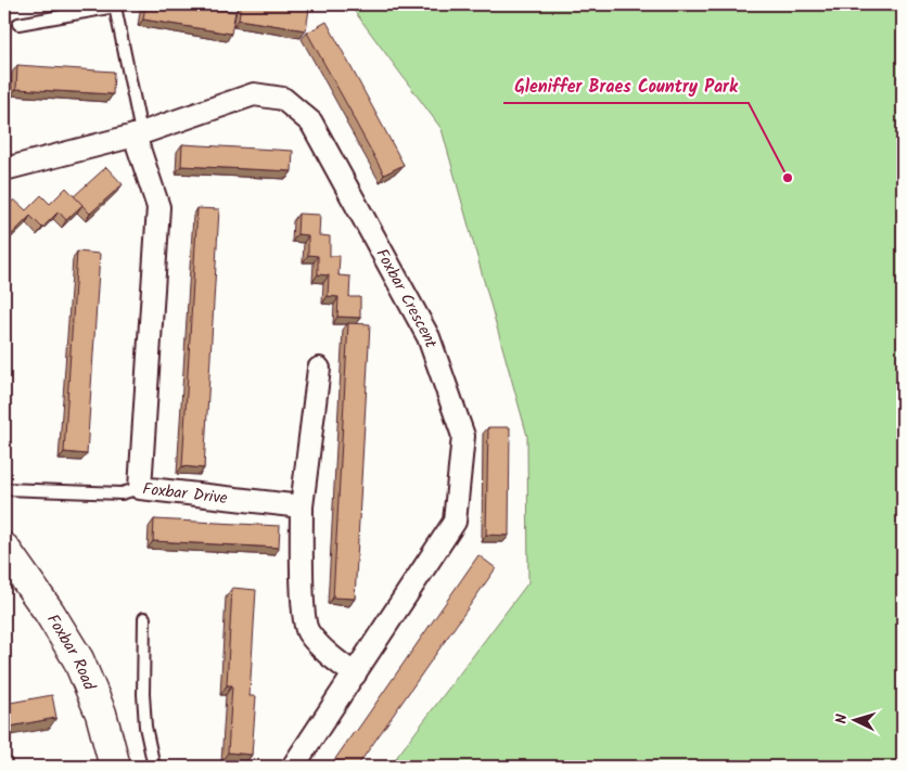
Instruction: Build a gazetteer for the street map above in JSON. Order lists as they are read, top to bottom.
{
  "streets": {
    "street": ["Foxbar Crescent", "Foxbar Drive", "Foxbar Road"]
  },
  "crossings": [
    ["Foxbar Crescent", "Foxbar Drive"]
  ],
  "places": ["Gleniffer Braes Country Park"],
  "north": "left"
}
